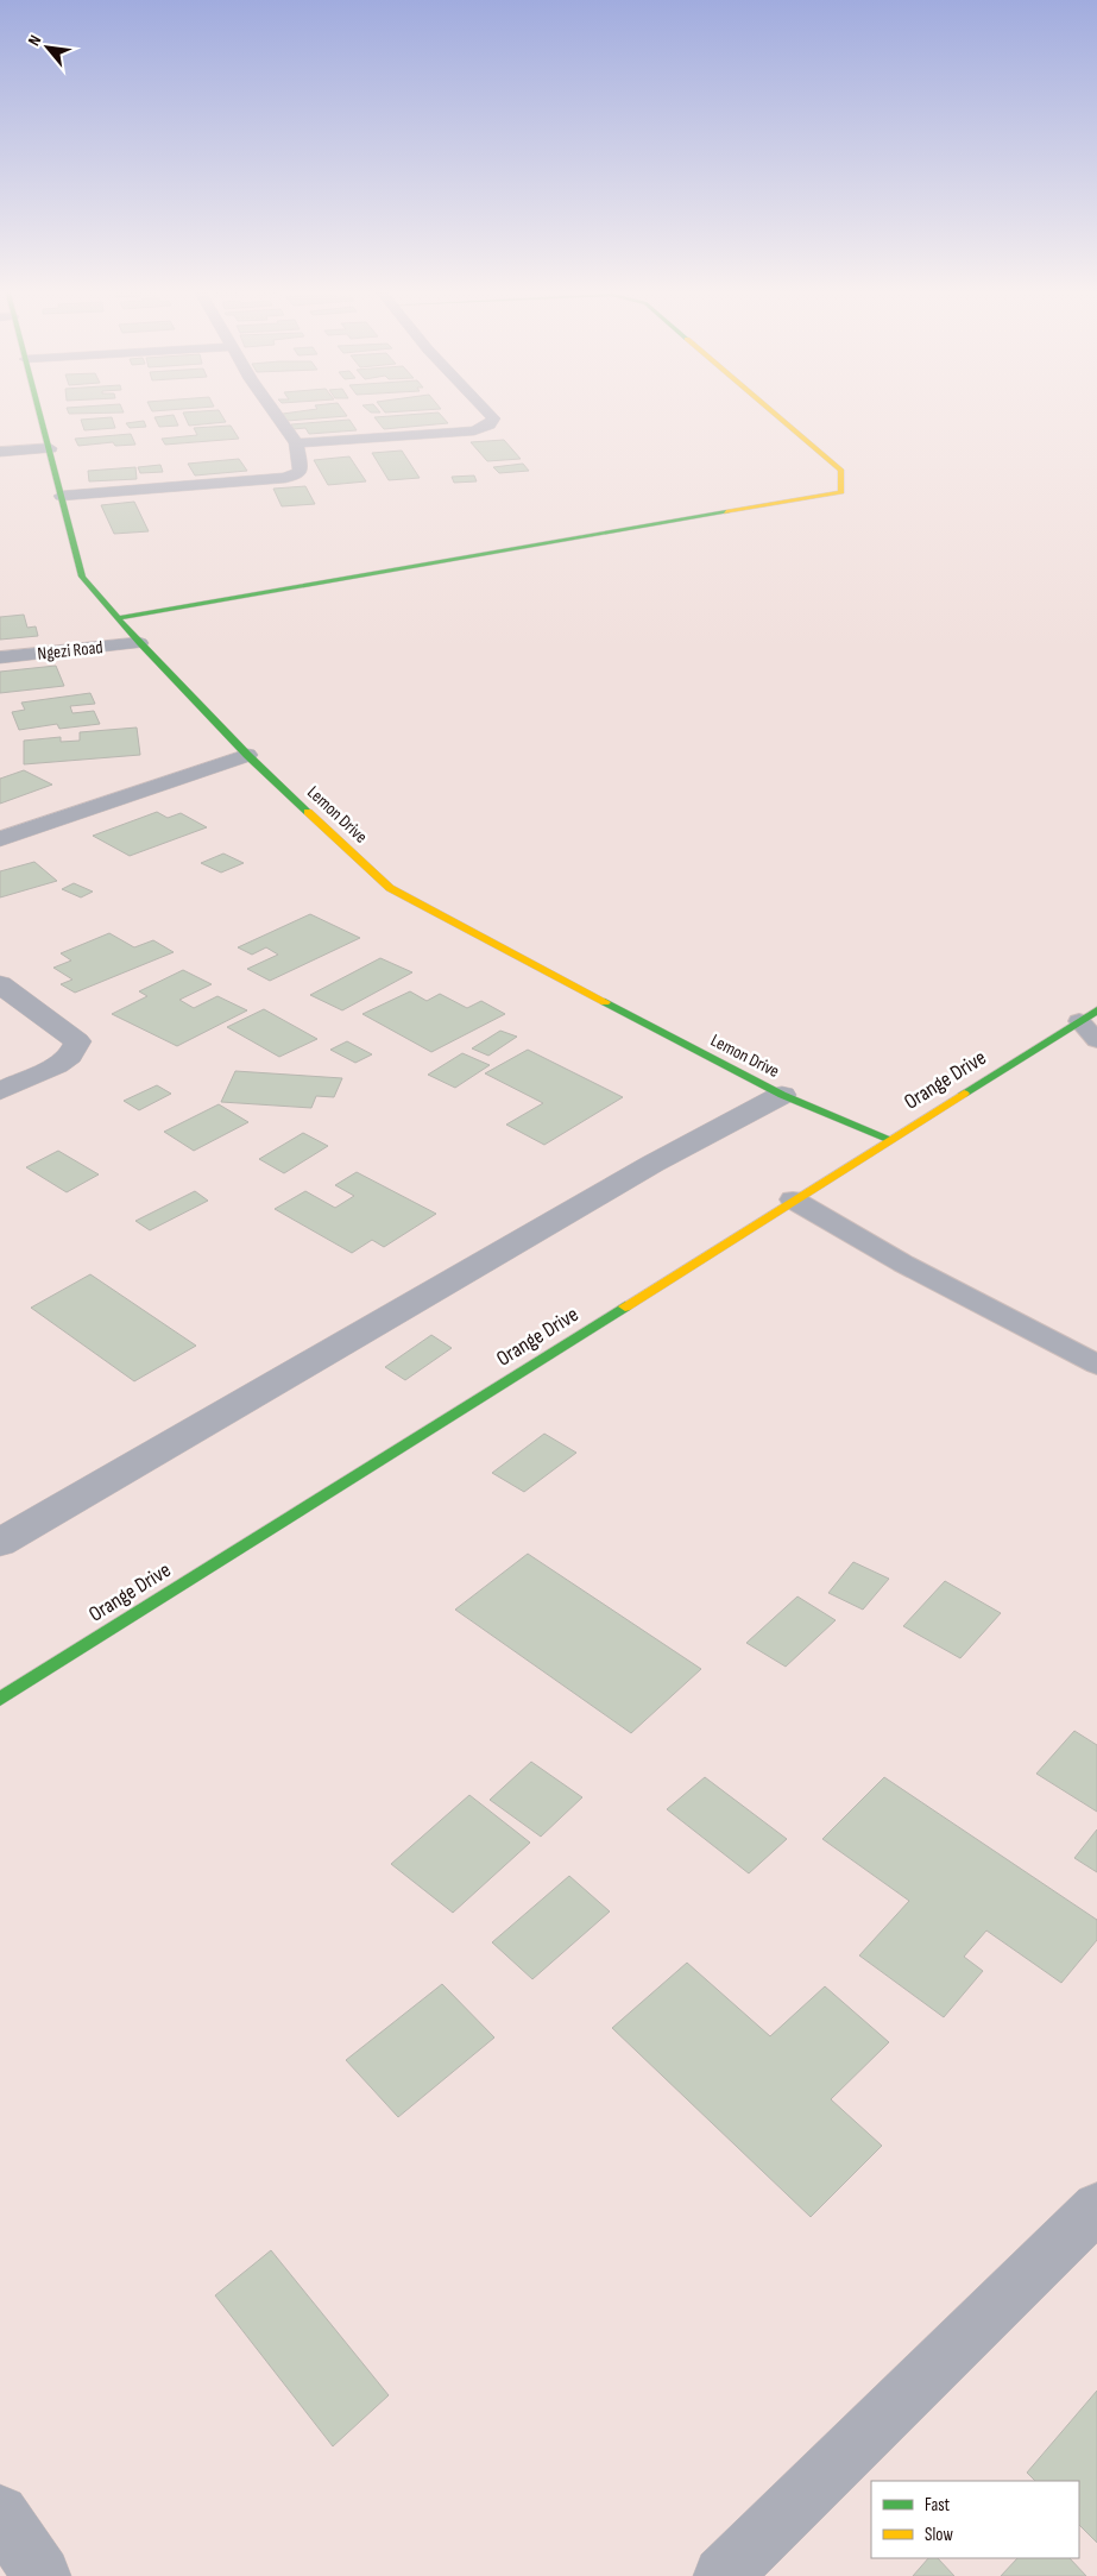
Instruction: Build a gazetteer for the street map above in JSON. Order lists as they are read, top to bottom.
{
  "streets": {
    "street": ["Ngezi Road", "Lemon Drive", "Orange Drive"]
  },
  "crossings": [
    ["Ngezi Road", "Lemon Drive"],
    ["Lemon Drive", "Orange Drive"]
  ],
  "legend": ["Fast", "Slow"],
  "north": "top left"
}
